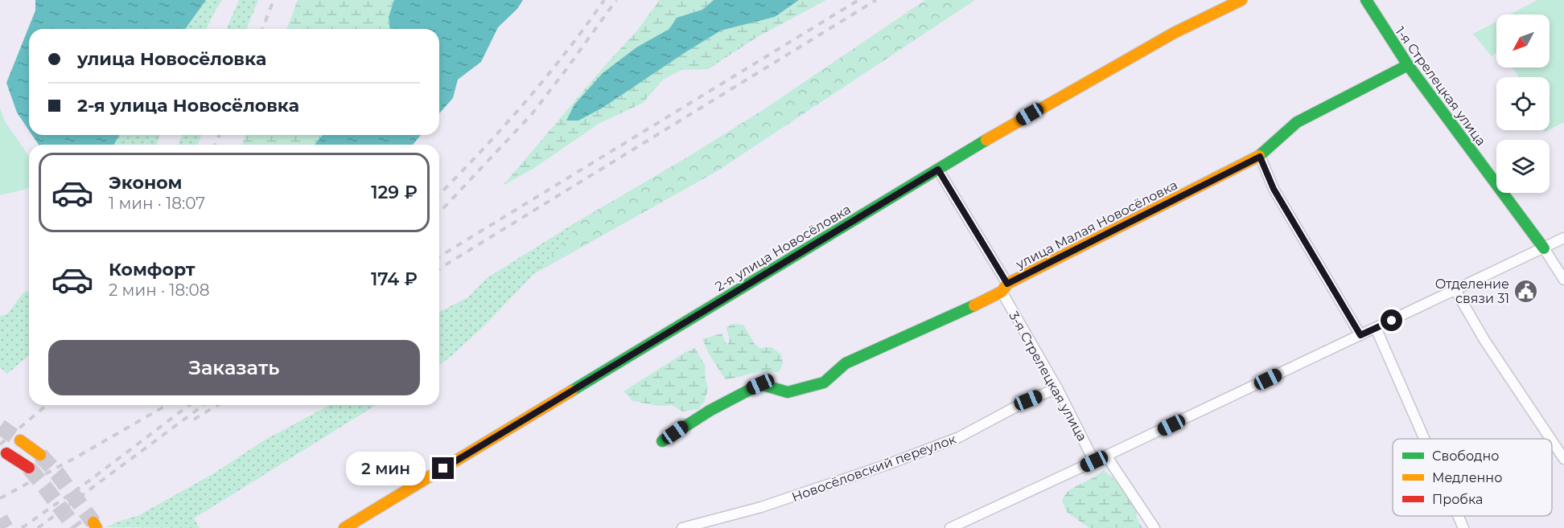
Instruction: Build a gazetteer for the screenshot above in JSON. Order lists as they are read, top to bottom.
{
  "streets": {
    "street": [
      "1-я Стрелецкая улица",
      "улица Малая Новосёловка",
      "2-я улица Новосёловка",
      "3-я Стрелецкая улица",
      "Новосёловский переулок"
    ]
  },
  "crossings": [
    ["1-я Стрелецкая улица", "улица Малая Новосёловка"],
    ["улица Малая Новосёловка", "3-я Стрелецкая улица"],
    ["2-я улица Новосёловка", "3-я Стрелецкая улица"],
    ["3-я Стрелецкая улица", "Новосёловский переулок"]
  ],
  "places": {
    "public building": ["Отделение связи 31"]
  },
  "legend": ["Свободно", "Медленно", "Пробка"],
  "north": "bottom left",
  "page": {
    "banner": ["улица Новосёловка", "2-я улица Новосёловка"],
    "list": [
      {
        "name": "Эконом",
        "note": "1 мин · 18:07",
        "value": "129 ₽"
      },
      {
        "name": "Комфорт",
        "note": "2 мин · 18:08",
        "value": "174 ₽"
      }
    ],
    "buttons": "Заказать",
    "bubble": "2 мин"
  }
}
